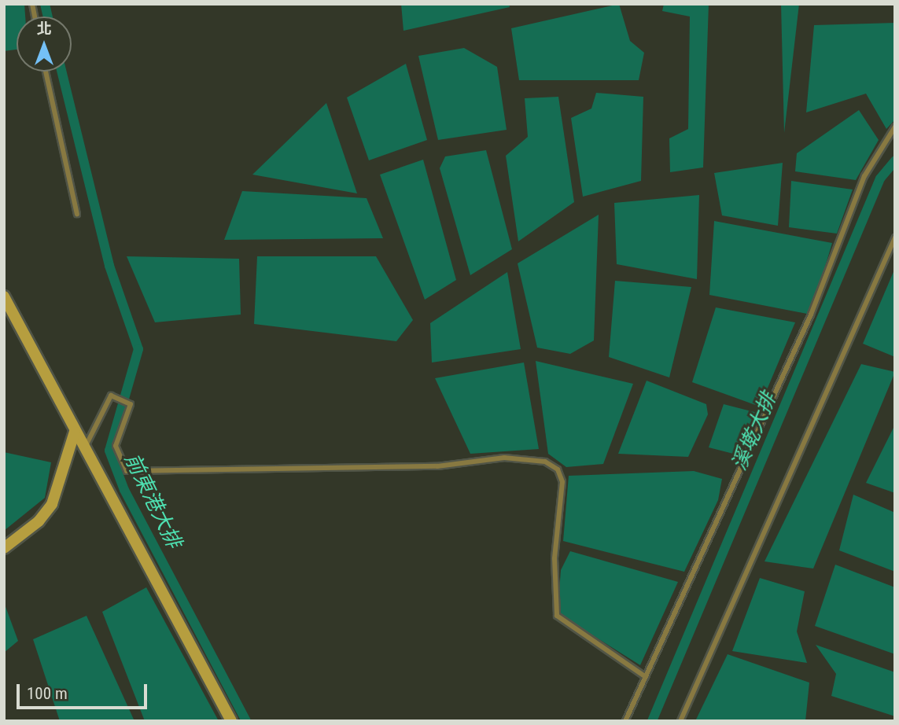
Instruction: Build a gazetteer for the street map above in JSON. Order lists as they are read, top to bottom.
{
  "water": ["溪墘大排", "前東港大排"],
  "scale_bar": "100 m",
  "north": "top"
}
